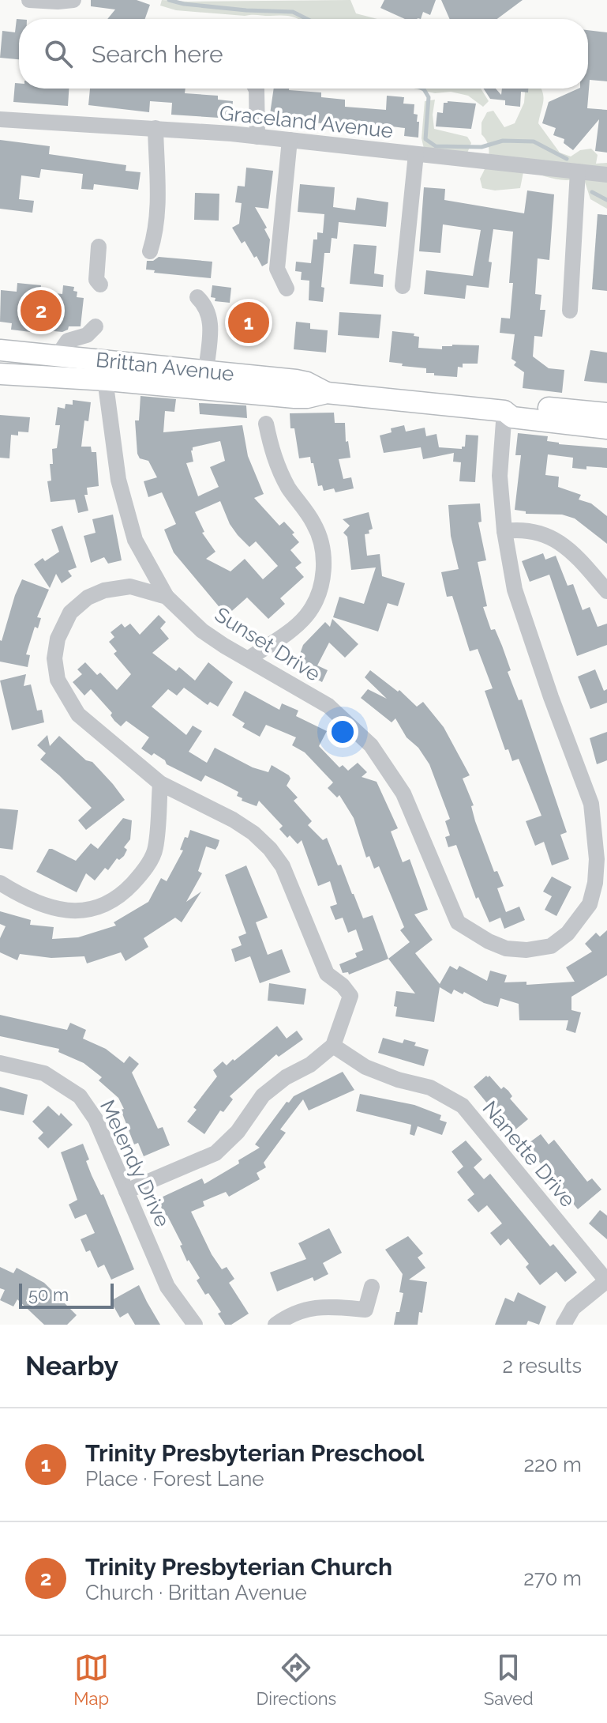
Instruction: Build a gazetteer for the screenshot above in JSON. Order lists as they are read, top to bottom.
{
  "streets": {
    "main road": ["Brittan Avenue"],
    "street": [
      "Graceland Avenue",
      "Sunset Drive",
      "Nanette Drive",
      "Melendy Drive"
    ]
  },
  "crossings": [
    ["Brittan Avenue", "Sunset Drive"],
    ["Sunset Drive", "Nanette Drive"]
  ],
  "scale_bar": "50 m",
  "page": {
    "search": "Search here",
    "pins": ["2", "1"],
    "scale": "50 m",
    "heading": ["Nearby", "2 results"],
    "list": [
      {
        "mark": "1",
        "name": "Trinity Presbyterian Preschool",
        "note": "Place · Forest Lane",
        "value": "220 m"
      },
      {
        "mark": "2",
        "name": "Trinity Presbyterian Church",
        "note": "Church · Brittan Avenue",
        "value": "270 m"
      }
    ],
    "nav": ["Map", "Directions", "Saved"]
  }
}
